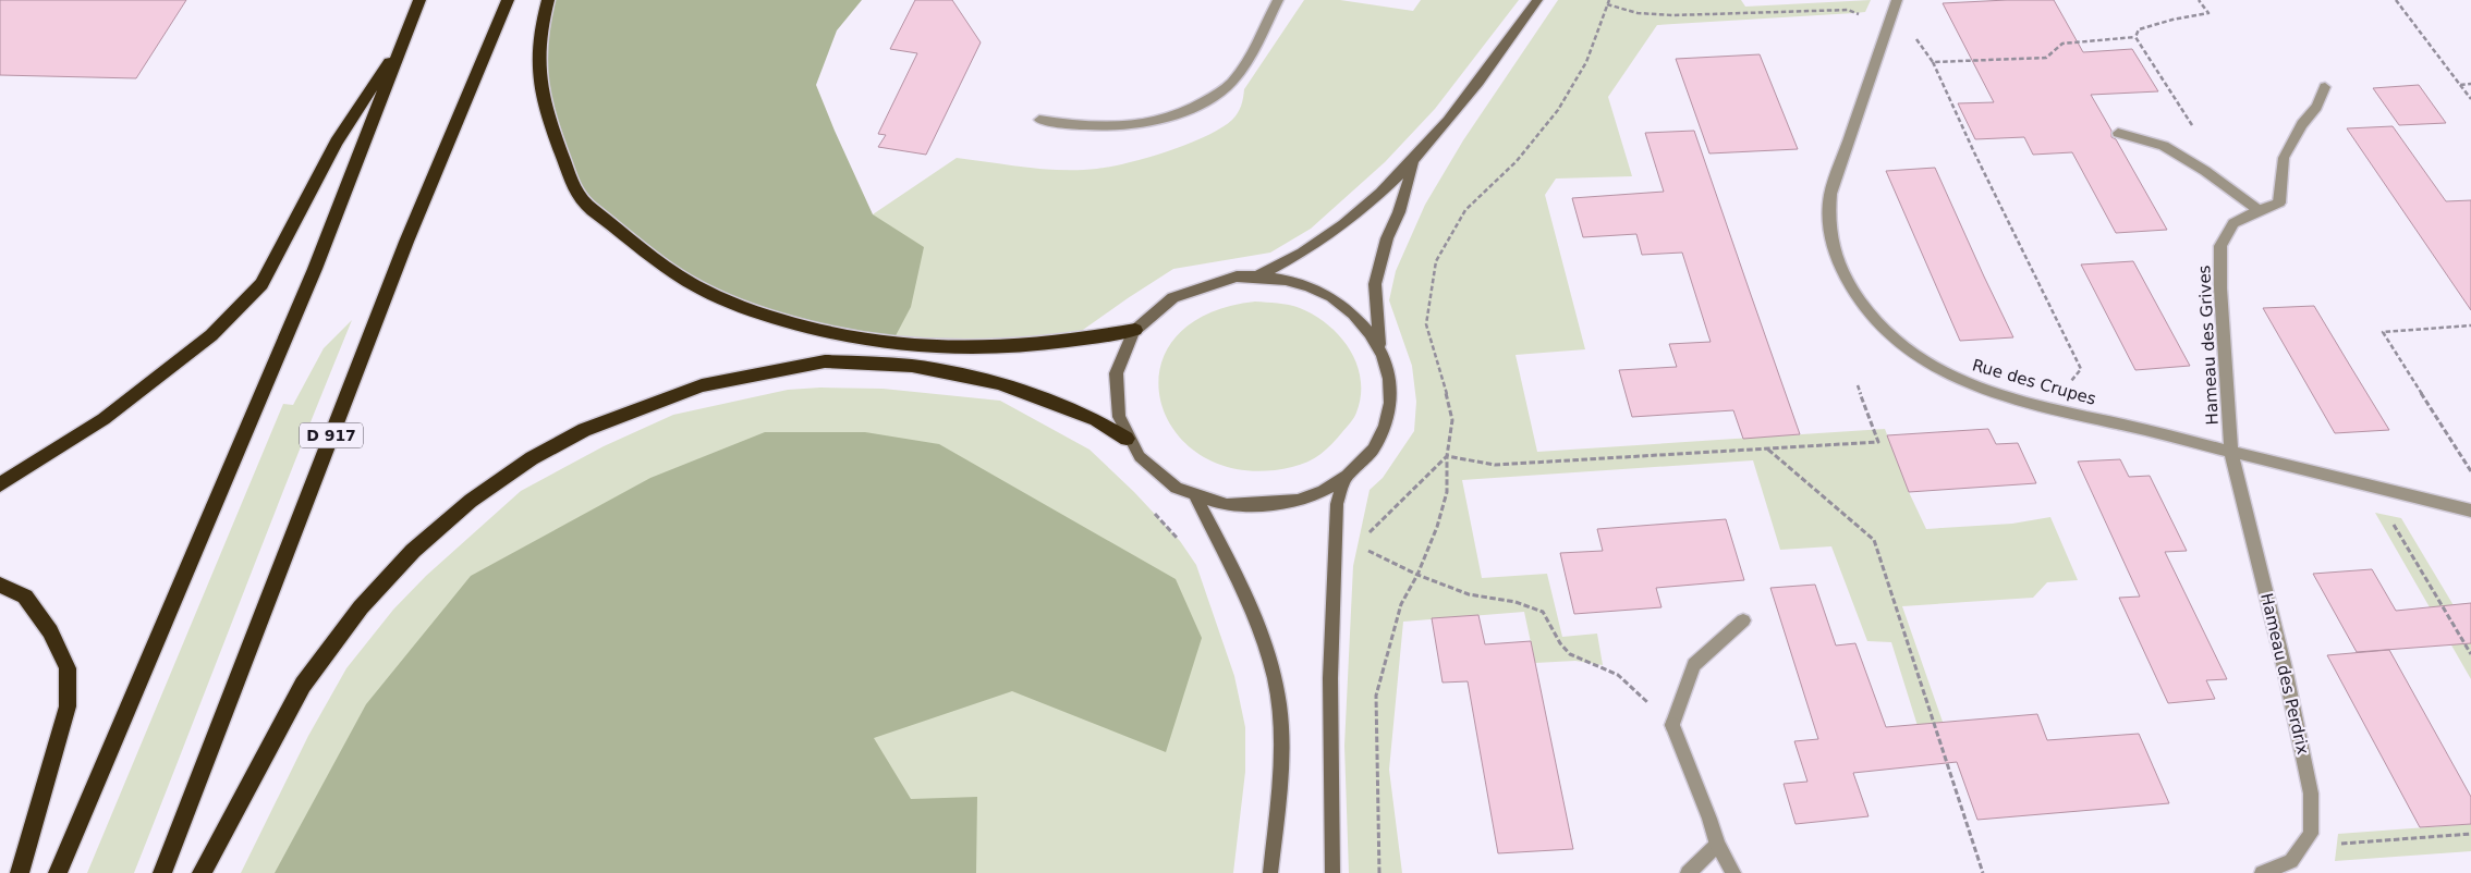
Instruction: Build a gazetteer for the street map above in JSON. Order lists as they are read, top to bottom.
{
  "streets": {
    "highway": ["D 917"],
    "street": ["Hameau des Grives", "Rue des Crupes", "Hameau des Perdrix"]
  },
  "crossings": [
    ["Hameau des Grives", "Rue des Crupes"],
    ["Hameau des Grives", "Hameau des Perdrix"],
    ["Rue des Crupes", "Hameau des Perdrix"]
  ]
}
